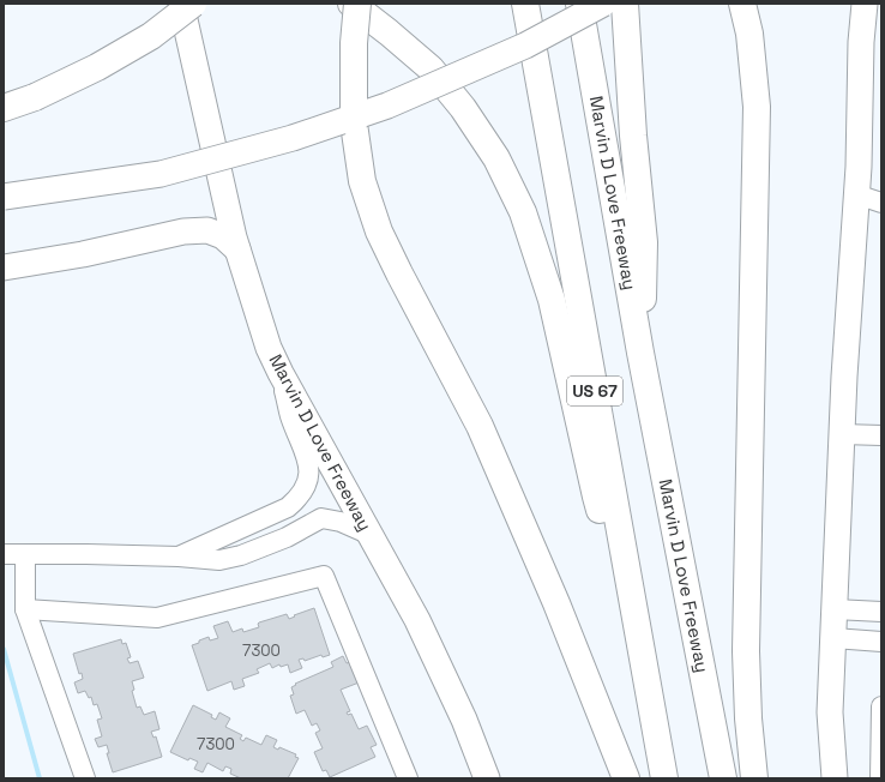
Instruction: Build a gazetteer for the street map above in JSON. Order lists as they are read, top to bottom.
{
  "streets": {
    "highway": ["Marvin D Love Freeway", "US 67"]
  },
  "house_numbers": ["7300", "7300"]
}
